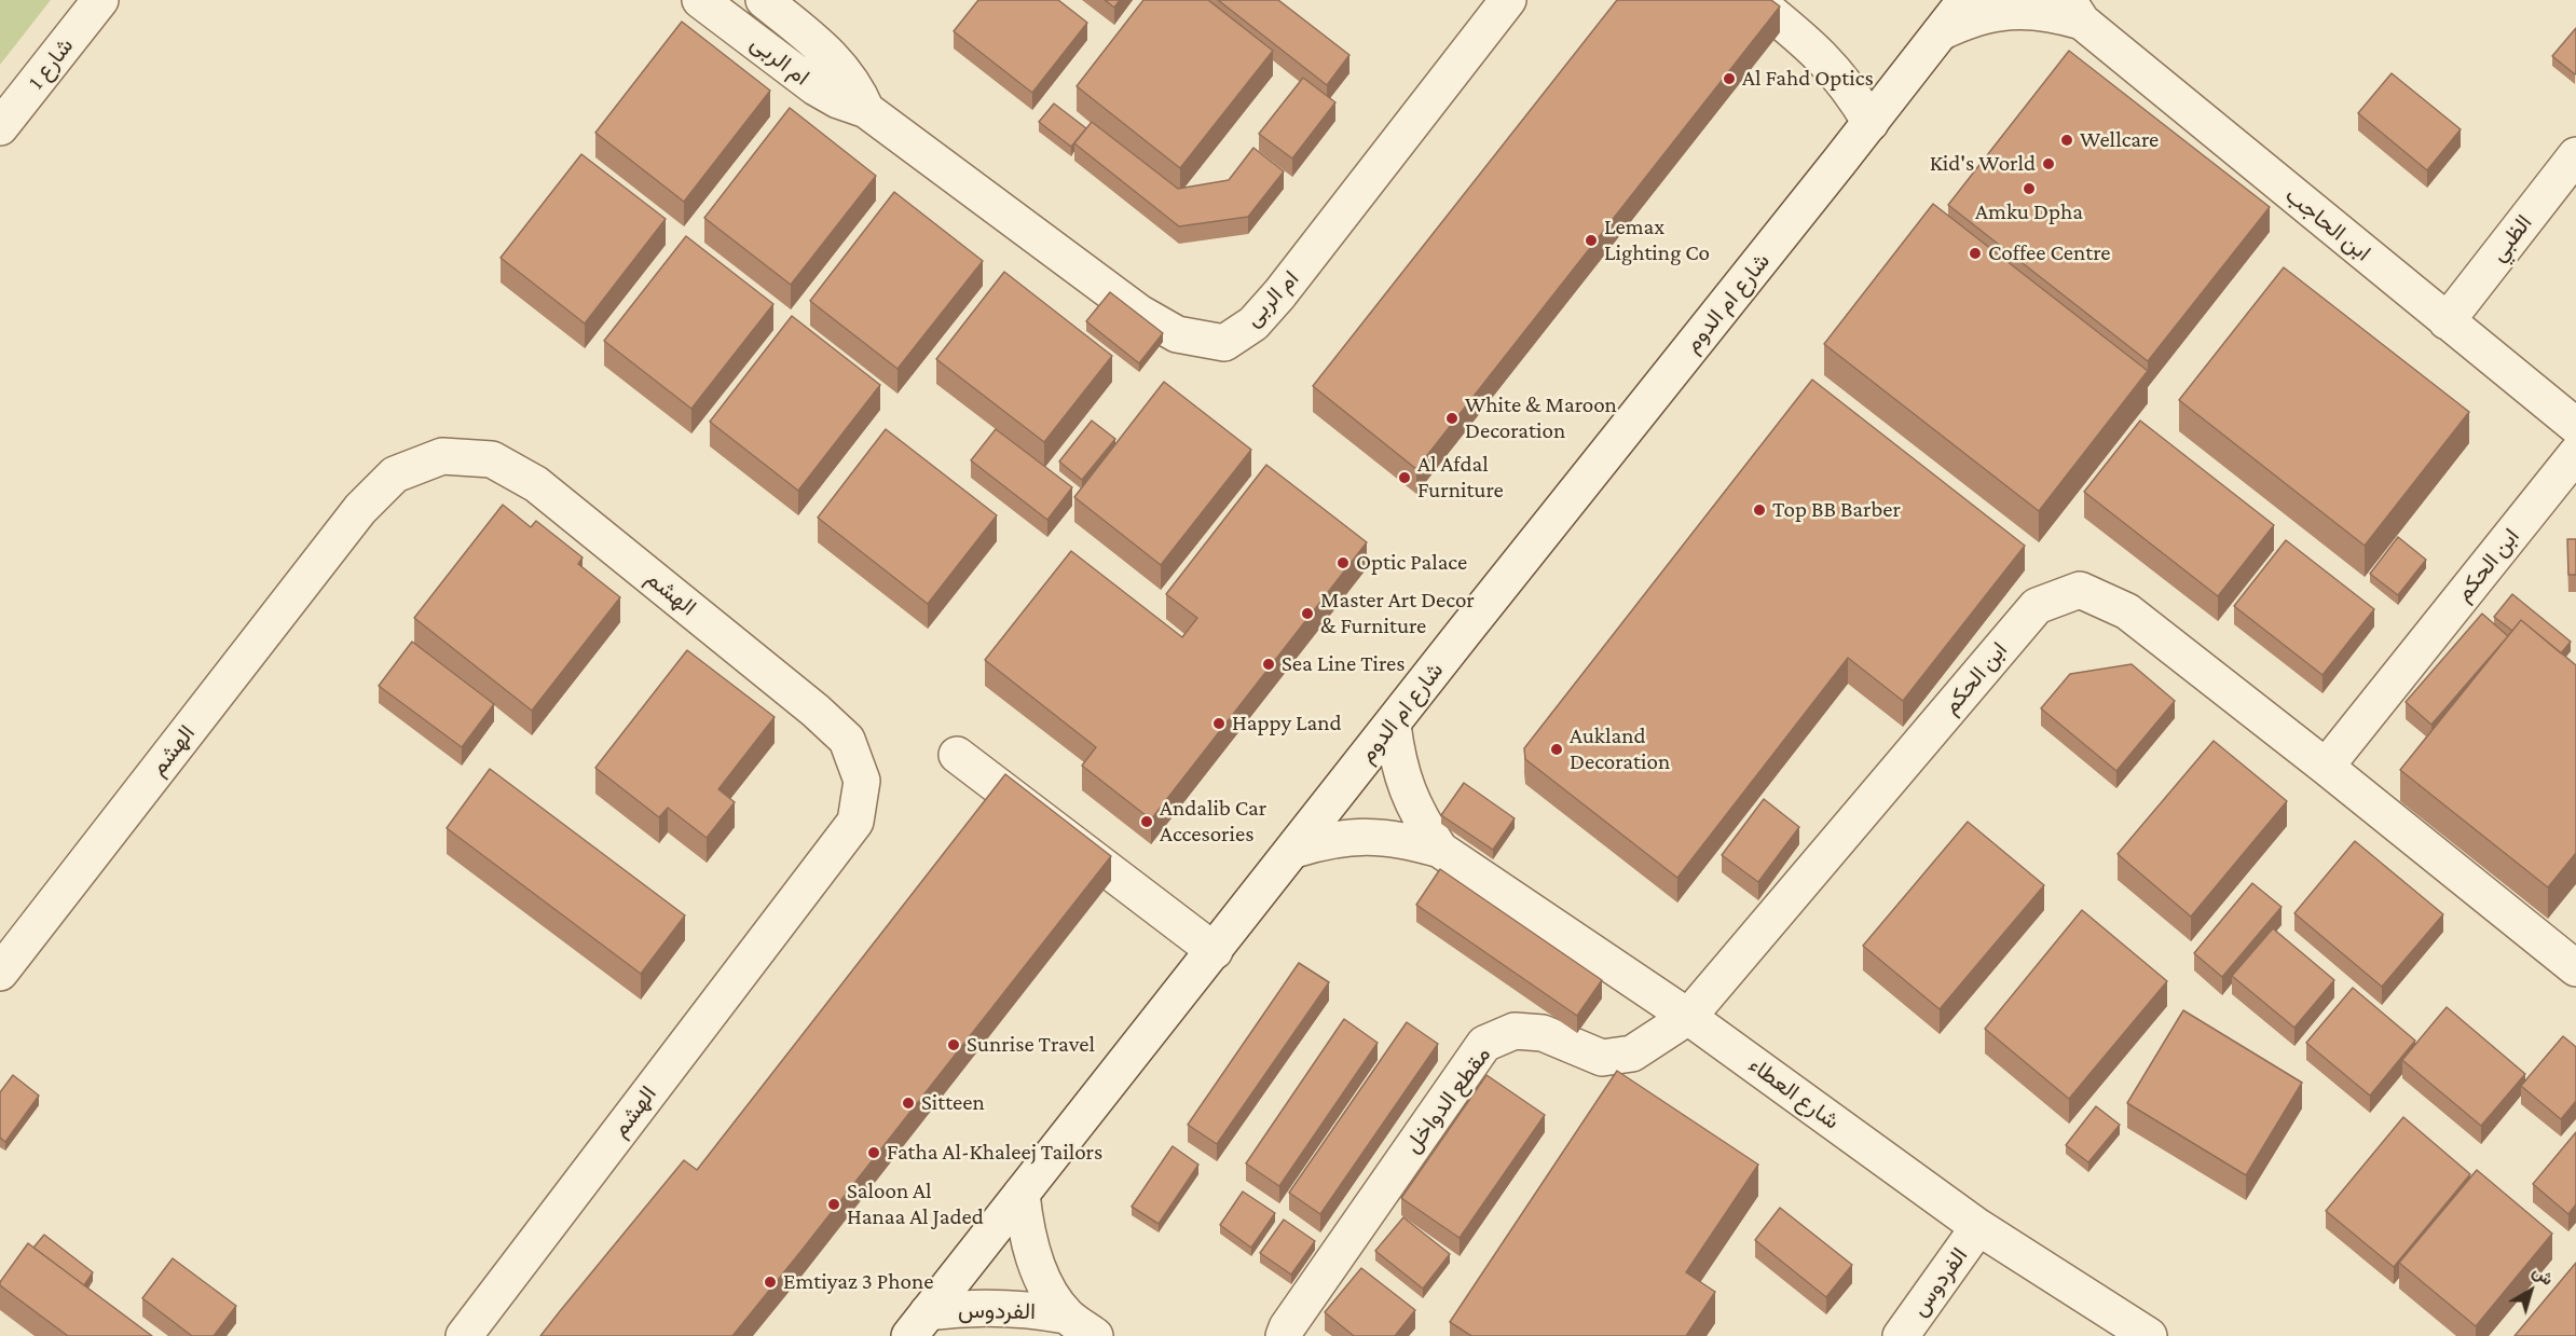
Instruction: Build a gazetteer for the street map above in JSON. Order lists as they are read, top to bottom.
{
  "streets": {
    "street": [
      "ام الربى",
      "شارع 1",
      "ابن الحاجب",
      "الظبي",
      "شارع ام الدوم",
      "ابن الحكم",
      "الهشم",
      "شارع العطاء",
      "مقطع الدواخل",
      "الفردوس"
    ]
  },
  "crossings": [
    ["ابن الحاجب", "الظبي"],
    ["ابن الحاجب", "شارع ام الدوم"],
    ["شارع ام الدوم", "شارع العطاء"],
    ["شارع ام الدوم", "الفردوس"],
    ["ابن الحكم", "شارع العطاء"],
    ["ابن الحكم", "مقطع الدواخل"],
    ["شارع العطاء", "مقطع الدواخل"],
    ["شارع العطاء", "الفردوس"]
  ],
  "places": [
    "Al Fahd Optics",
    "Wellcare",
    "Kid's World",
    "Amku Dpha",
    "Lemax Lighting Co",
    "Coffee Centre",
    "White & Maroon Decoration",
    "Al Afdal Furniture",
    "Top BB Barber",
    "Optic Palace",
    "Master Art Decor & Furniture",
    "Sea Line Tires",
    "Happy Land",
    "Aukland Decoration",
    "Andalib Car Accesories",
    "Sunrise Travel",
    "Sitteen",
    "Fatha Al-Khaleej Tailors",
    "Saloon Al Hanaa Al Jaded",
    "Emtiyaz 3 Phone"
  ],
  "north": "top right"
}
